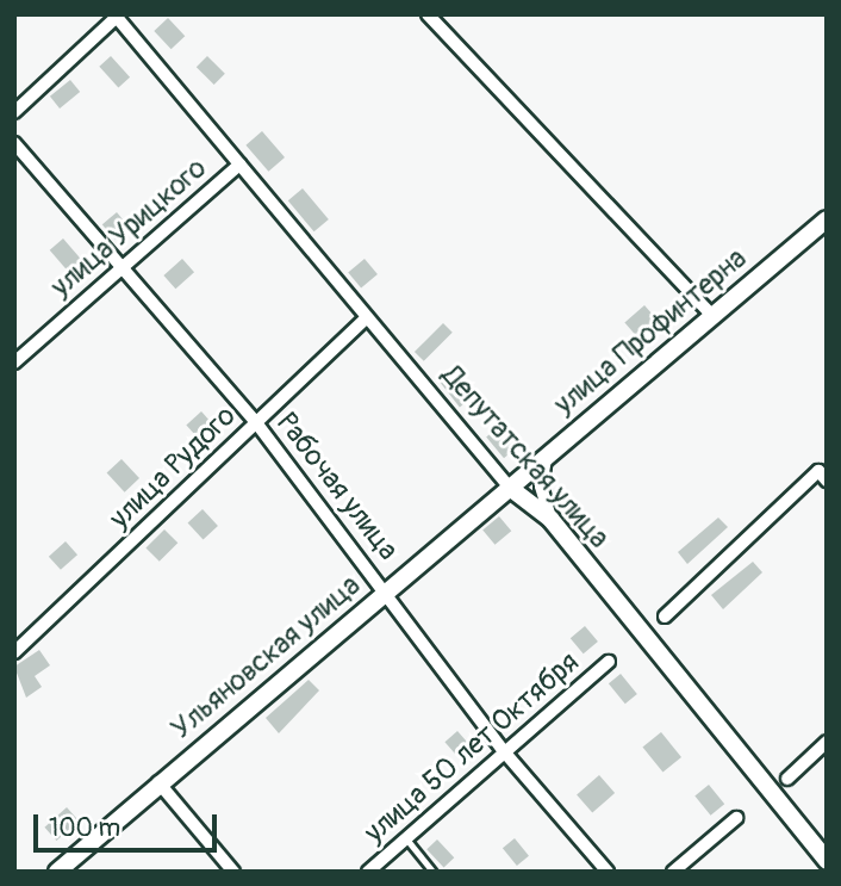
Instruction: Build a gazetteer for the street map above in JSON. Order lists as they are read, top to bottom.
{
  "streets": {
    "main road": ["улица Профинтерна", "Депутатская улица", "Ульяновская улица"],
    "street": [
      "улица Урицкого",
      "улица Рудого",
      "Рабочая улица",
      "улица 50 лет Октября"
    ]
  },
  "crossings": [
    ["улица Урицкого", "Депутатская улица"],
    ["улица Урицкого", "Рабочая улица"],
    ["улица Профинтерна", "Депутатская улица"],
    ["улица Профинтерна", "Ульяновская улица"],
    ["Депутатская улица", "улица Рудого"],
    ["Депутатская улица", "Ульяновская улица"],
    ["улица Рудого", "Рабочая улица"],
    ["Рабочая улица", "Ульяновская улица"],
    ["Рабочая улица", "улица 50 лет Октября"]
  ],
  "scale_bar": "100 m"
}
